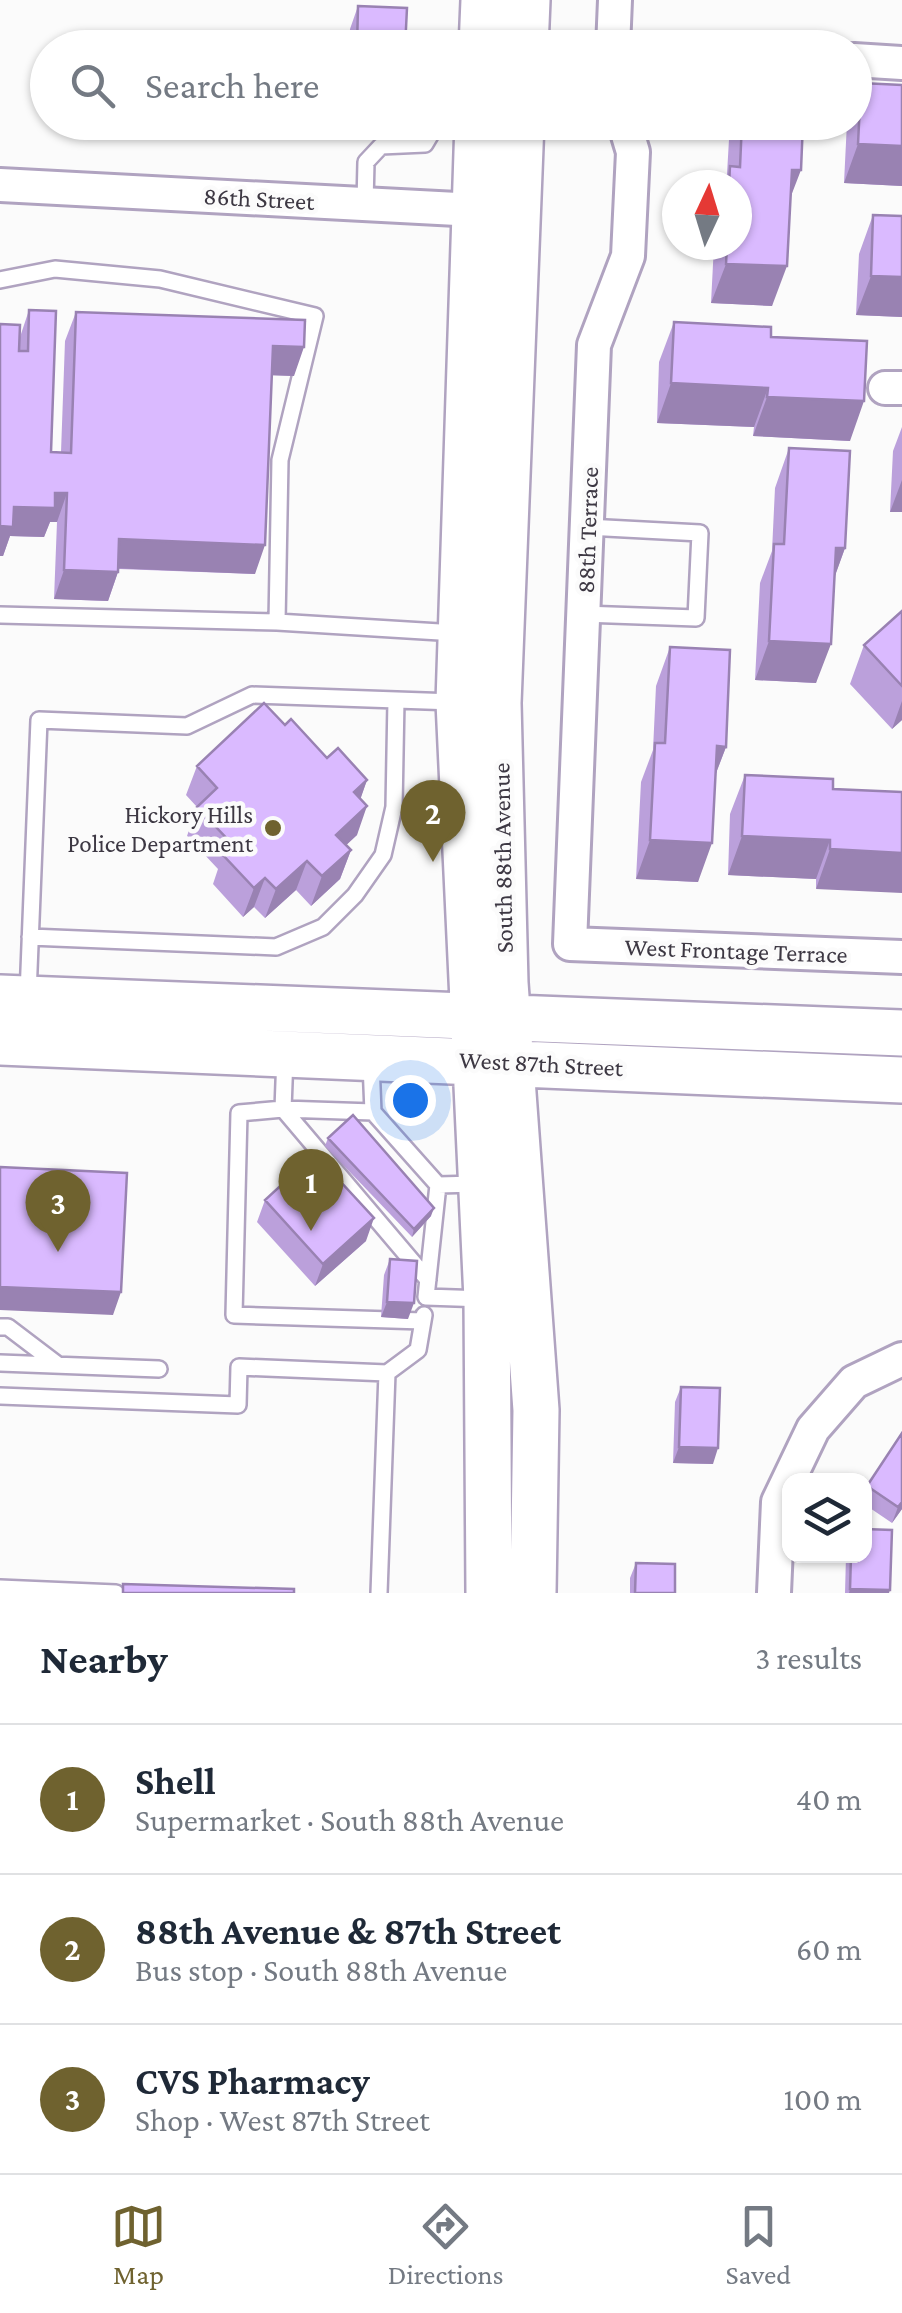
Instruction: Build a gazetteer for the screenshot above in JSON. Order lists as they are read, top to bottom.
{
  "streets": {
    "street": [
      "86th Street",
      "88th Terrace",
      "South 88th Avenue",
      "West Frontage Terrace",
      "West 87th Street"
    ]
  },
  "crossings": [
    ["86th Street", "South 88th Avenue"],
    ["88th Terrace", "West Frontage Terrace"],
    ["South 88th Avenue", "West 87th Street"]
  ],
  "places": ["Hickory Hills Police Department"],
  "north": "top",
  "page": {
    "search": "Search here",
    "pins": ["2", "1", "3"],
    "heading": ["Nearby", "3 results"],
    "list": [
      {
        "mark": "1",
        "name": "Shell",
        "note": "Supermarket · South 88th Avenue",
        "value": "40 m"
      },
      {
        "mark": "2",
        "name": "88th Avenue & 87th Street",
        "note": "Bus stop · South 88th Avenue",
        "value": "60 m"
      },
      {
        "mark": "3",
        "name": "CVS Pharmacy",
        "note": "Shop · West 87th Street",
        "value": "100 m"
      }
    ],
    "nav": ["Map", "Directions", "Saved"]
  }
}
